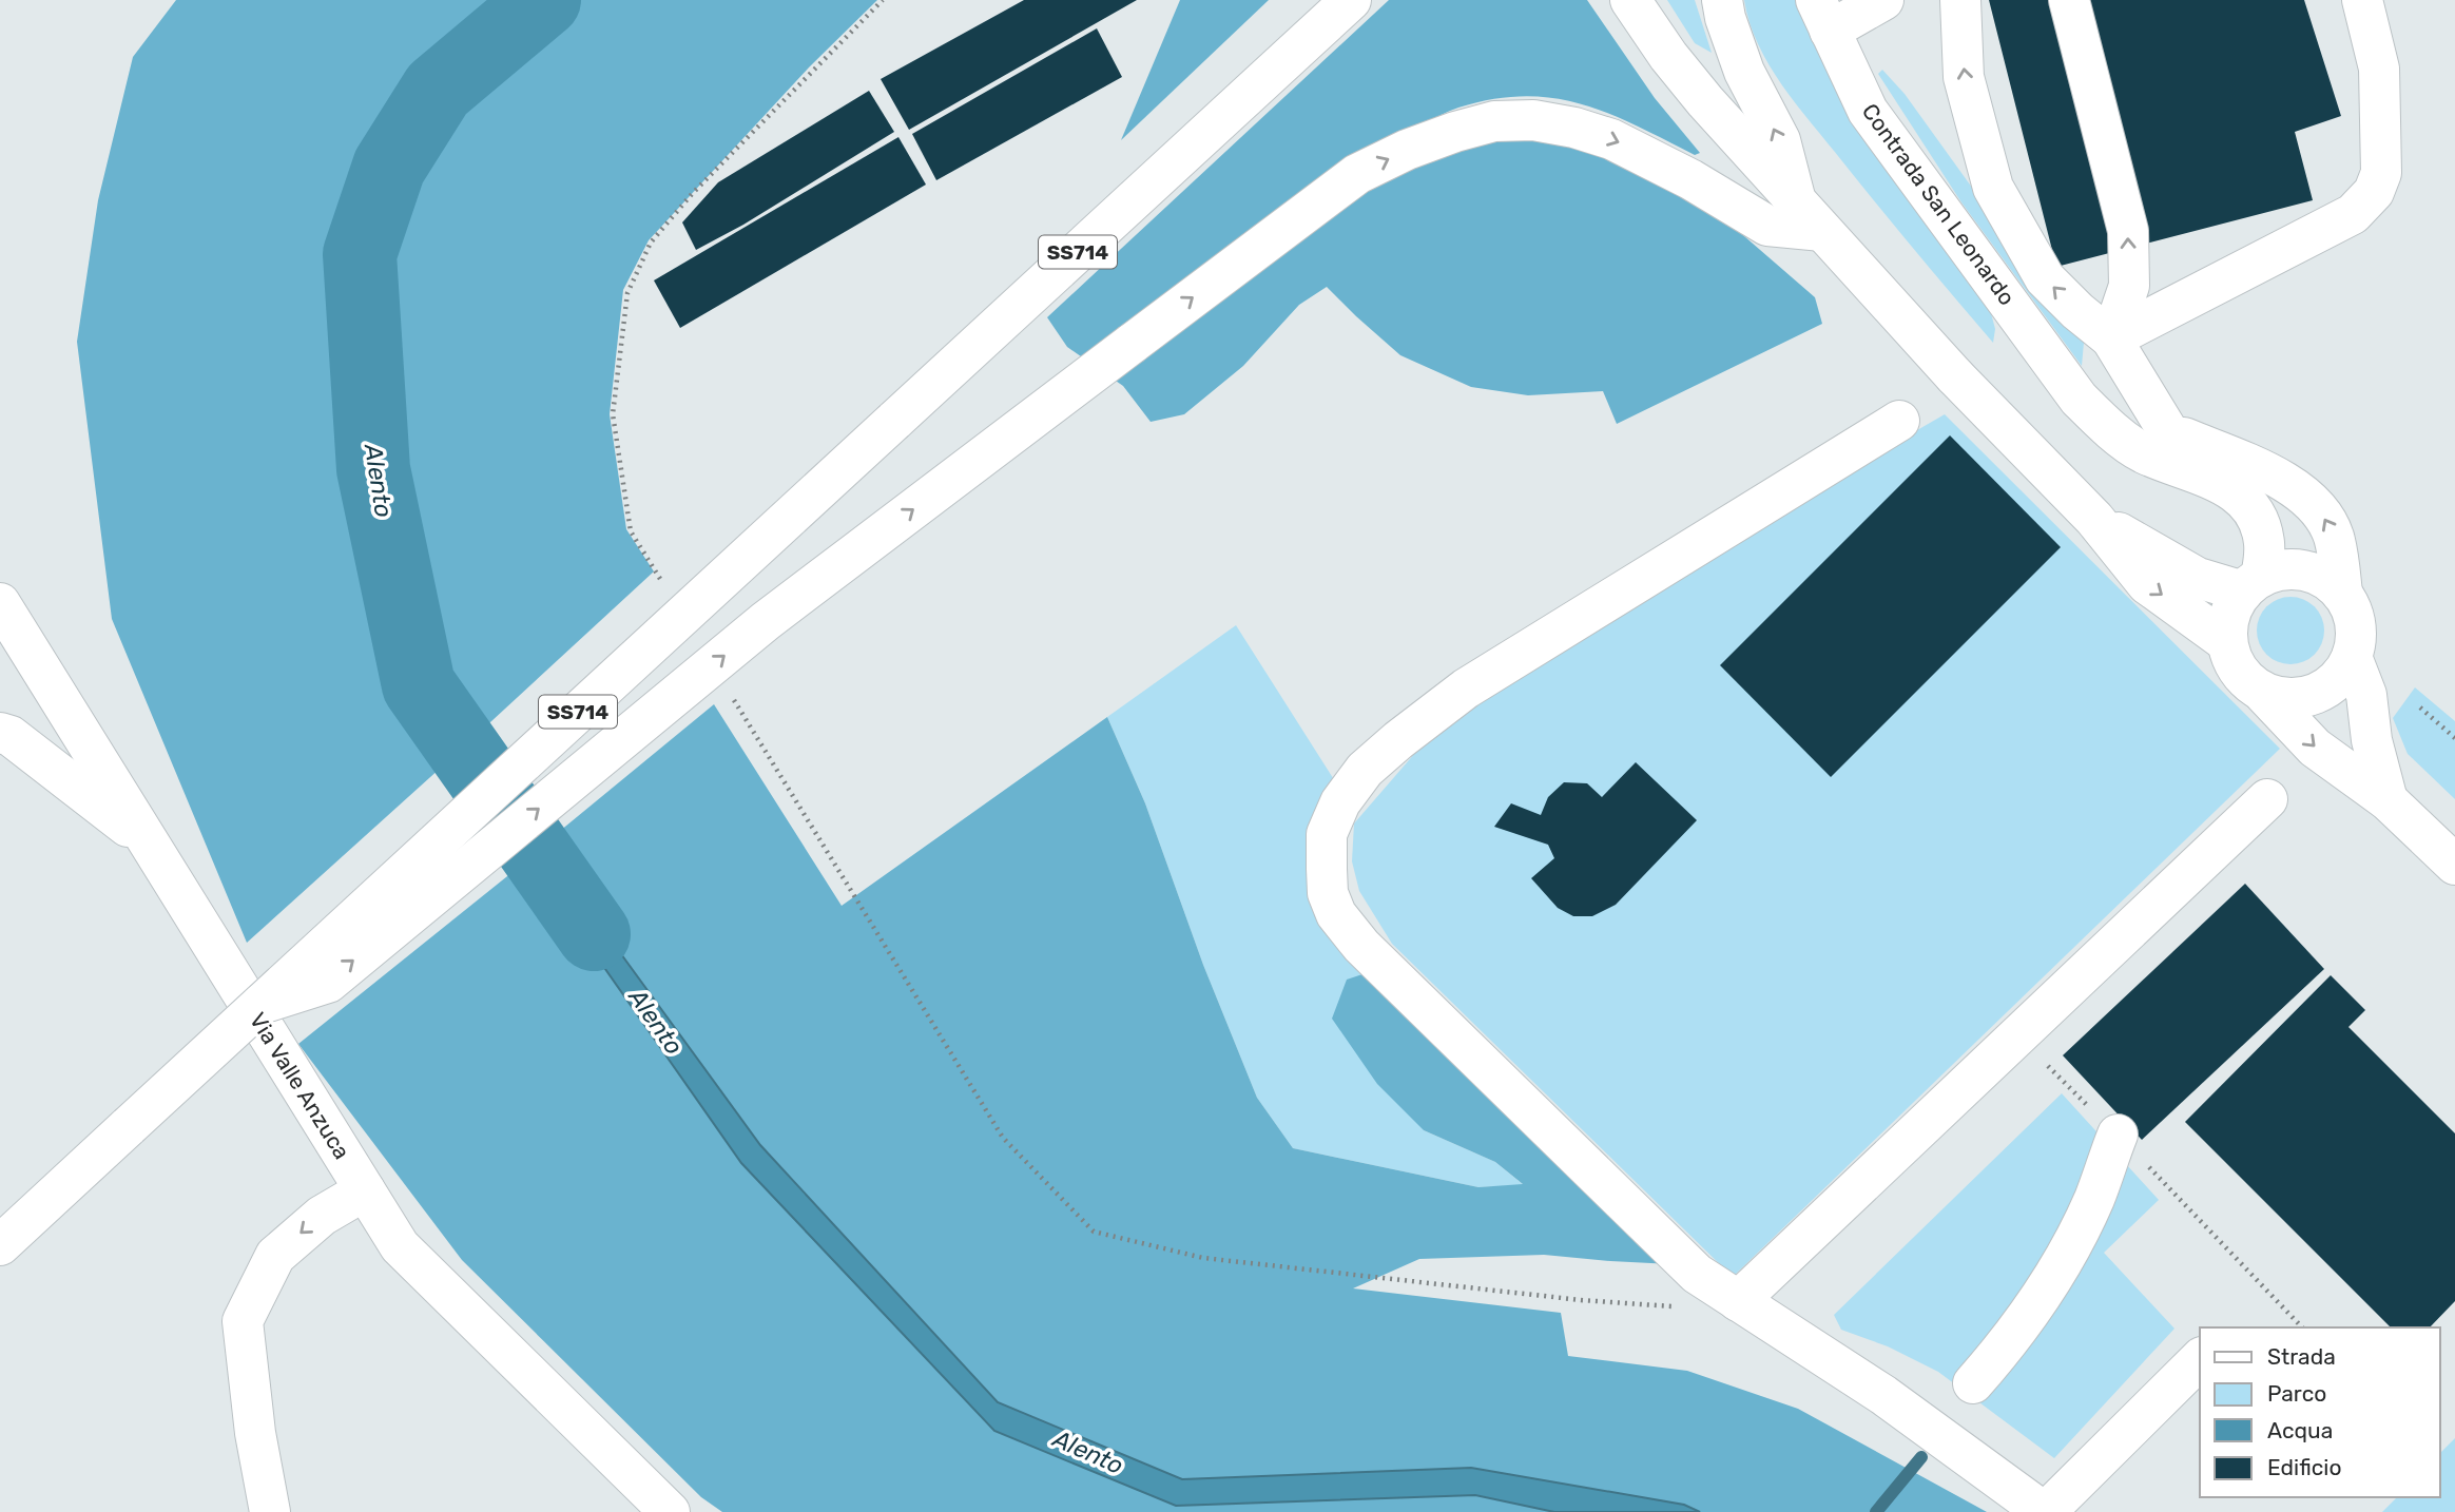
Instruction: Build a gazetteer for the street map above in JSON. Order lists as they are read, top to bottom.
{
  "streets": {
    "main road": ["Contrada San Leonardo", "SS714", "Via Valle Anzuca"]
  },
  "water": ["Alento"],
  "legend": [
    "Strada",
    "Parco",
    "Acqua",
    "Edificio"
  ]
}
